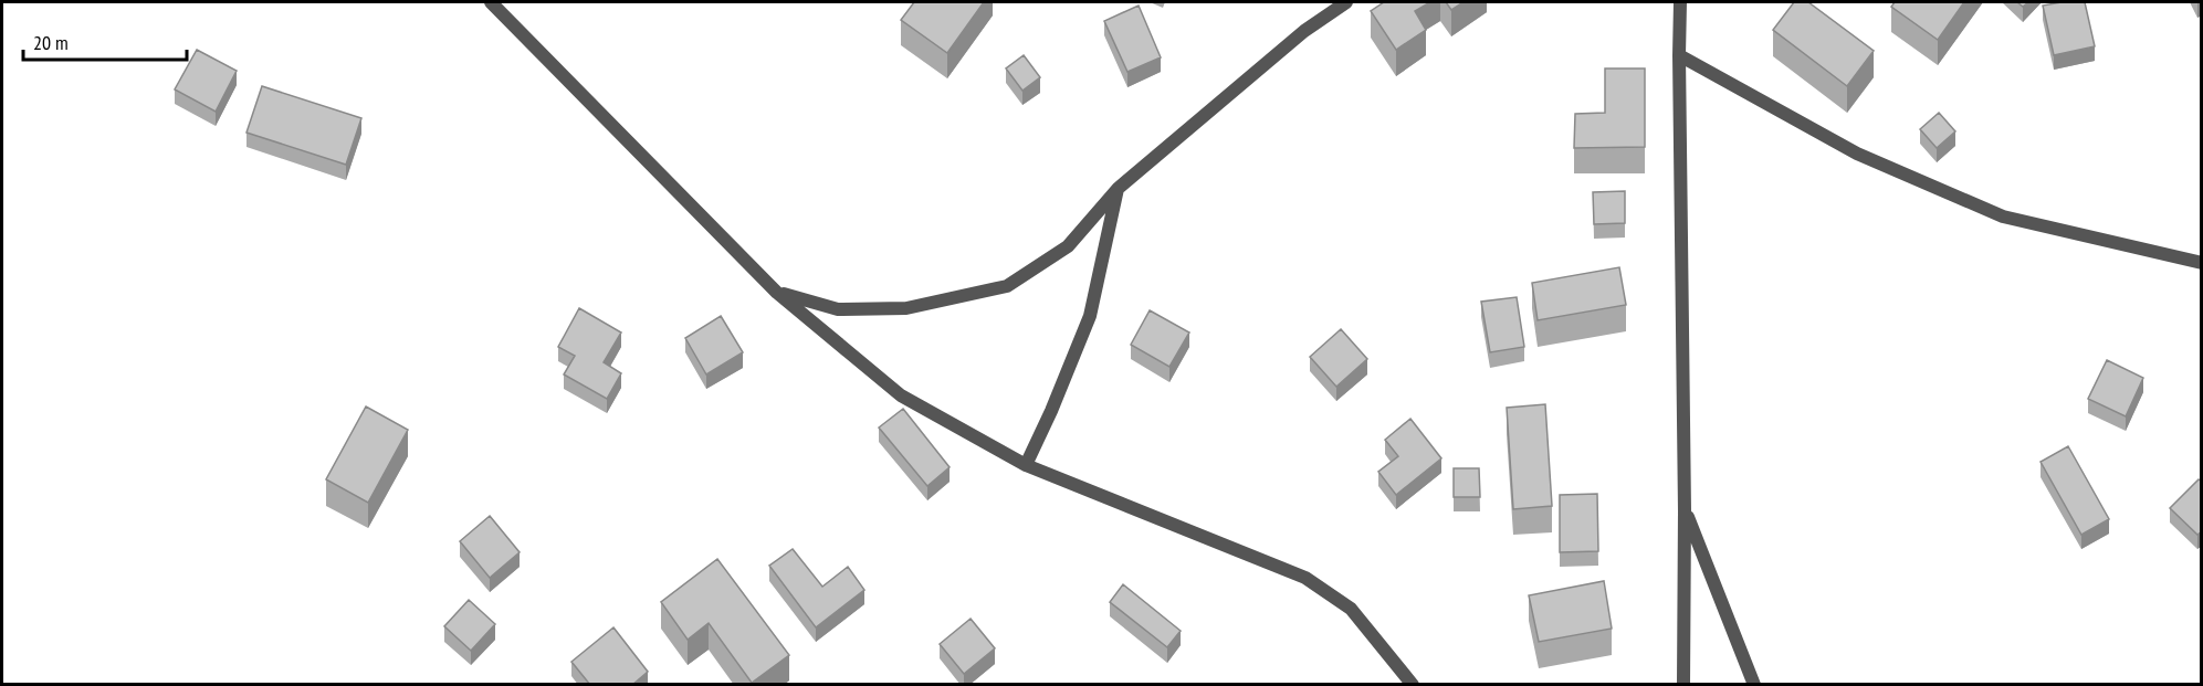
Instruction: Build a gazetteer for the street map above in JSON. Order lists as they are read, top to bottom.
{
  "scale_bar": "20 m"
}
